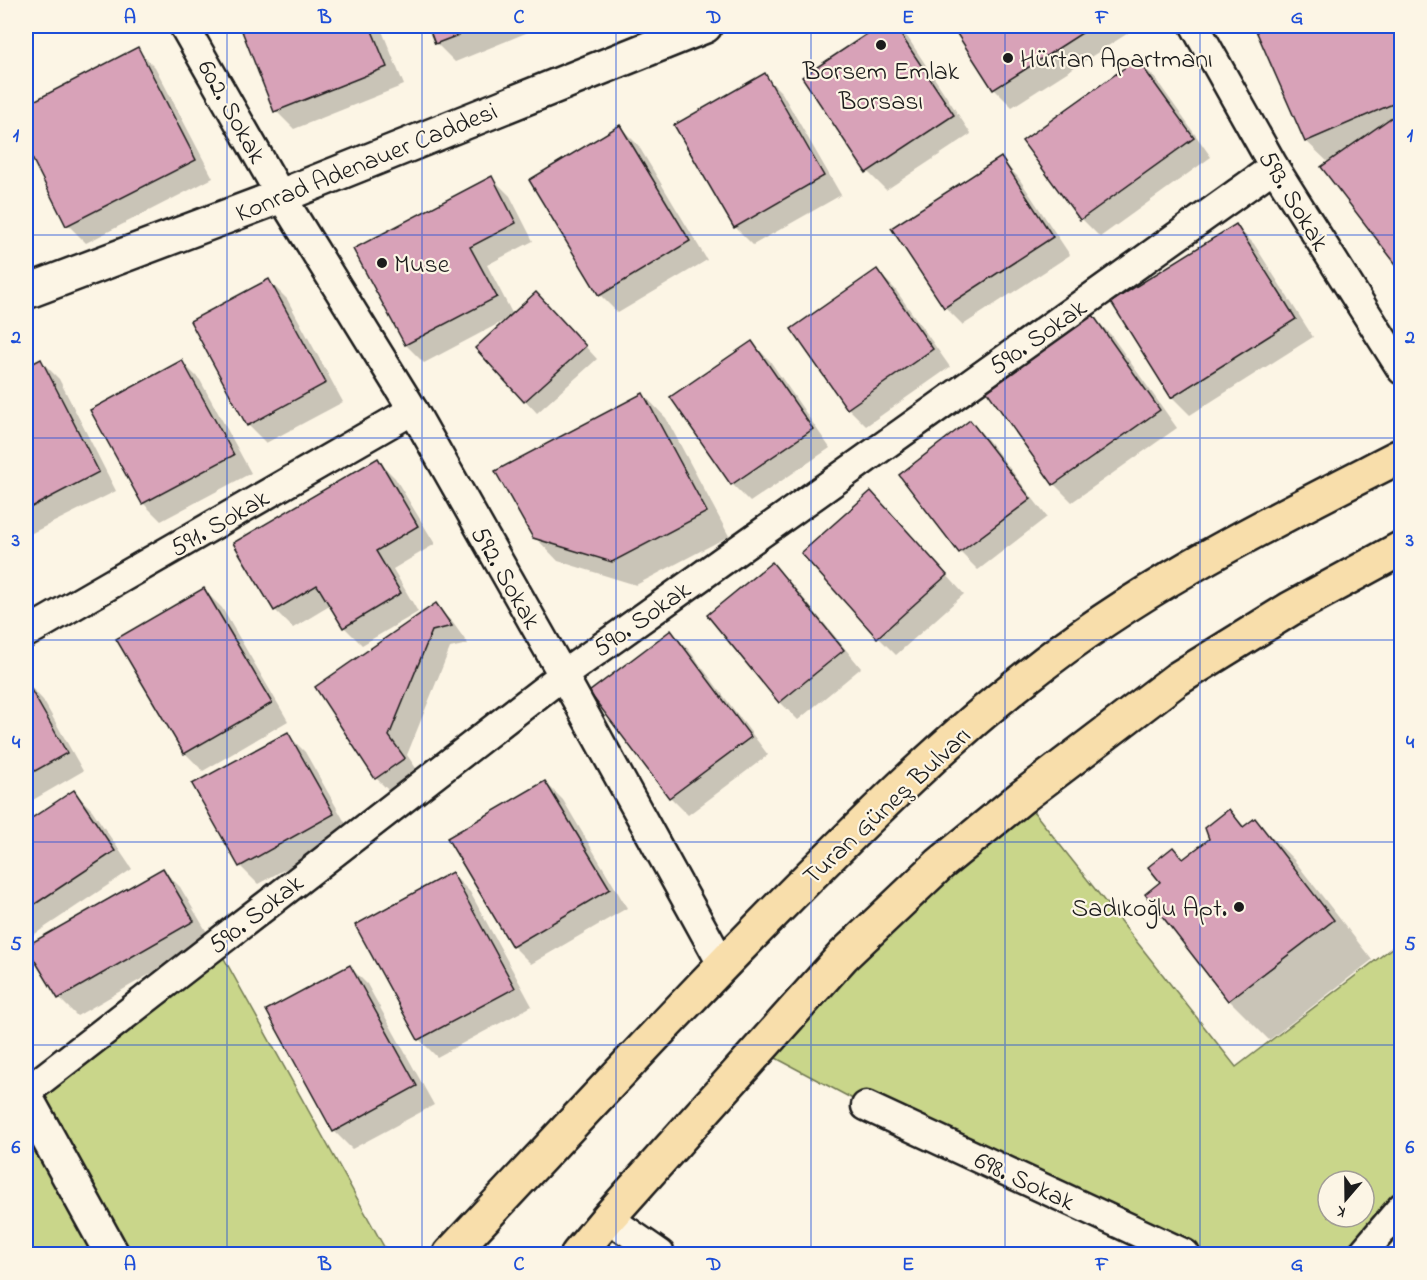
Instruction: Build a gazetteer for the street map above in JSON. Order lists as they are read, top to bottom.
{
  "streets": {
    "main road": ["Konrad Adenauer Caddesi", "Turan Güneş Bulvarı"],
    "street": [
      "602. Sokak",
      "593. Sokak",
      "590. Sokak",
      "591. Sokak",
      "592. Sokak",
      "698. Sokak"
    ]
  },
  "crossings": [
    ["602. Sokak", "Konrad Adenauer Caddesi"],
    ["602. Sokak", "592. Sokak"],
    ["Konrad Adenauer Caddesi", "592. Sokak"],
    ["593. Sokak", "590. Sokak"],
    ["590. Sokak", "592. Sokak"],
    ["591. Sokak", "592. Sokak"],
    ["592. Sokak", "Turan Güneş Bulvarı"]
  ],
  "places": [
    "Borsem Emlak Borsası",
    "Hürtan Apartmanı",
    "Muse",
    "Sadıkoğlu Apt."
  ],
  "north": "bottom",
  "grid": {
    "columns": [
      "A",
      "B",
      "C",
      "D",
      "E",
      "F",
      "G"
    ],
    "rows": [
      "1",
      "2",
      "3",
      "4",
      "5",
      "6"
    ]
  }
}
